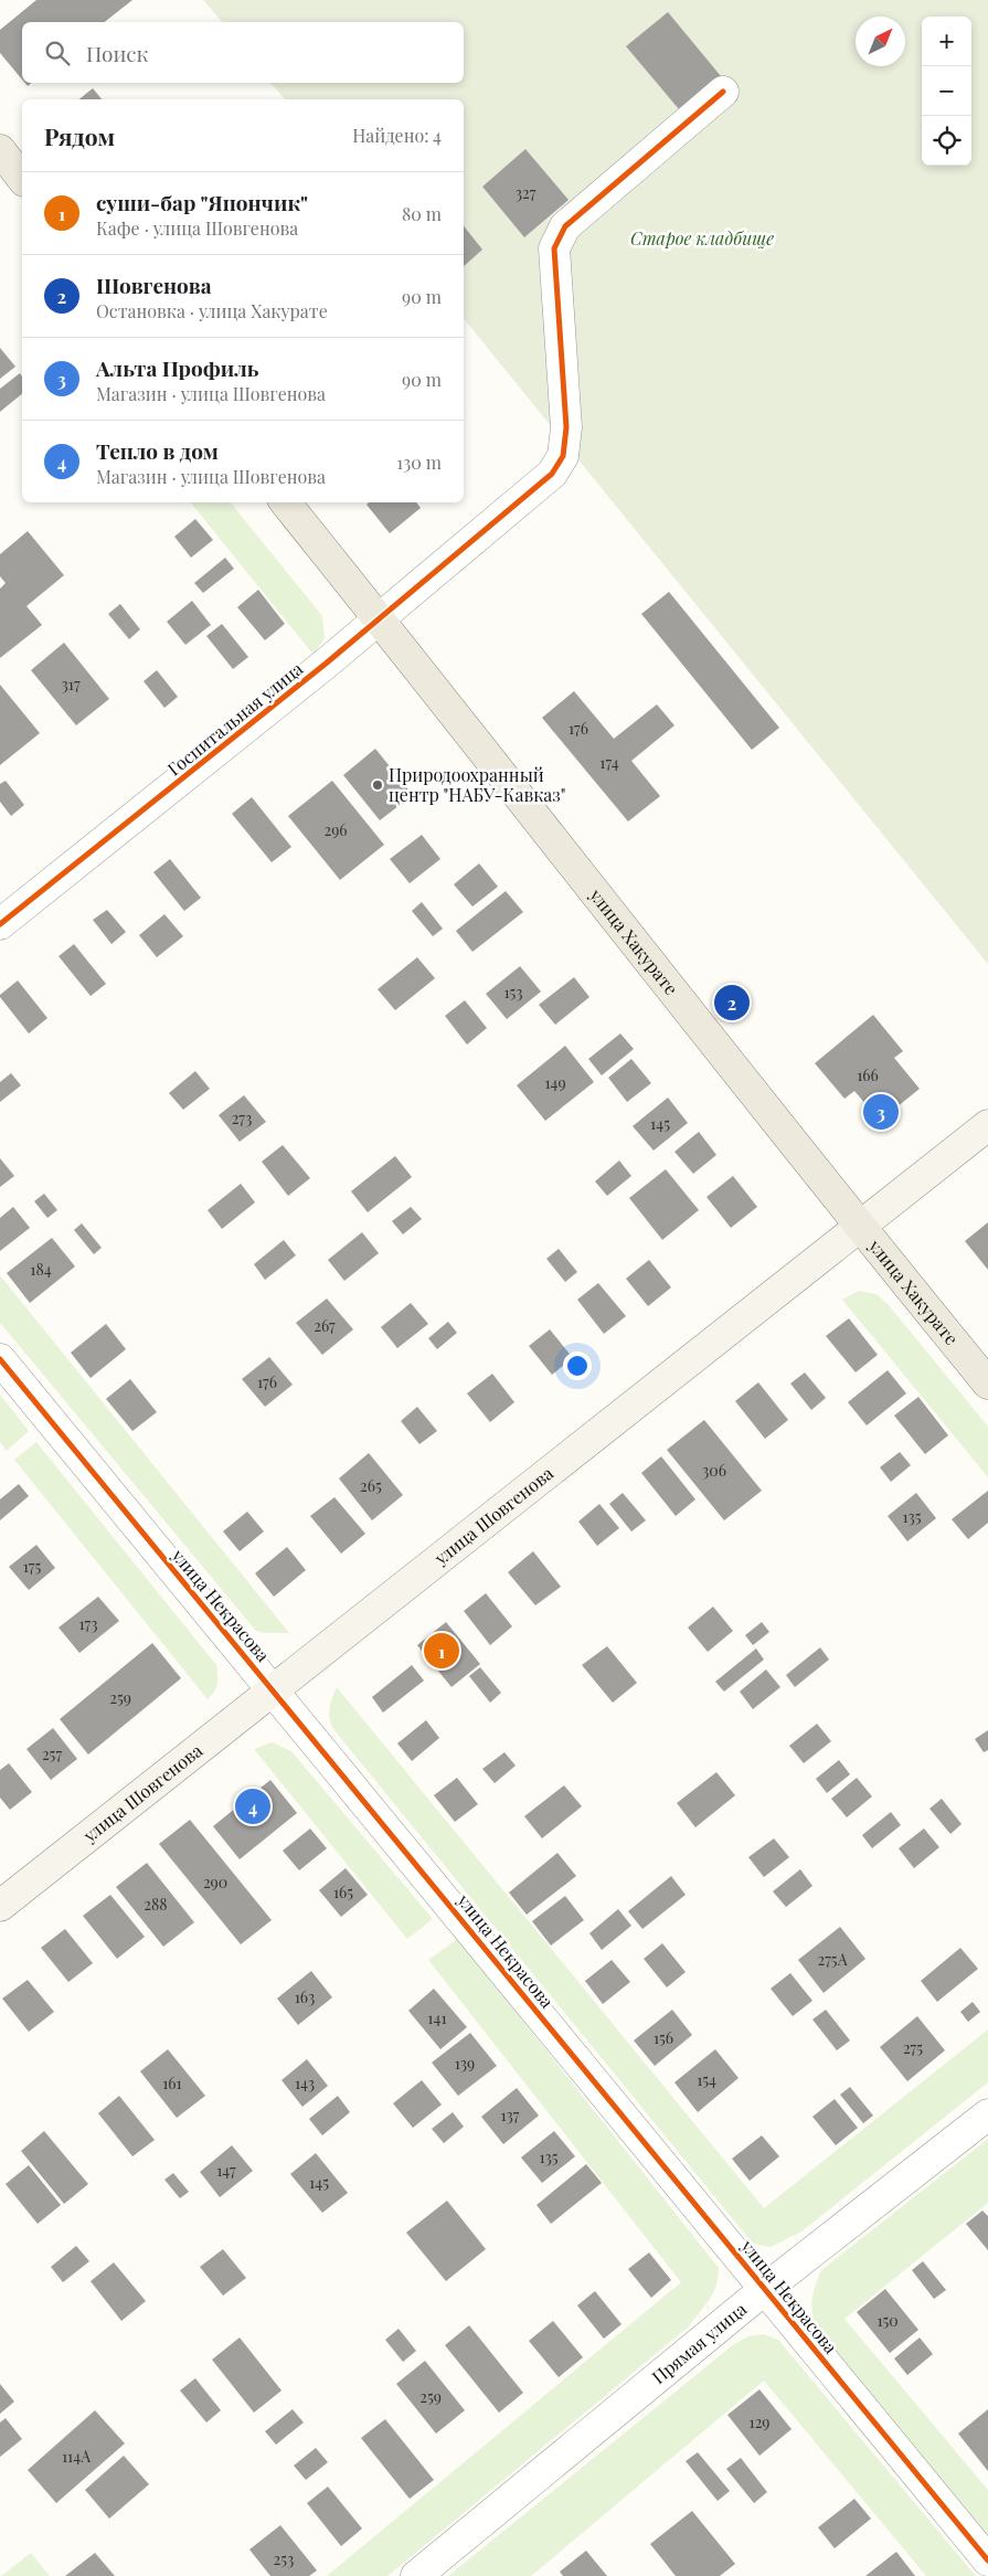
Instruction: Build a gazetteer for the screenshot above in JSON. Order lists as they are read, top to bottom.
{
  "streets": {
    "main road": ["улица Хакурате", "улица Шовгенова"],
    "street": ["Госпитальная улица", "улица Некрасова", "Прямая улица"]
  },
  "crossings": [
    ["Госпитальная улица", "улица Хакурате"],
    ["улица Хакурате", "улица Шовгенова"],
    ["улица Шовгенова", "улица Некрасова"],
    ["улица Некрасова", "Прямая улица"]
  ],
  "parks": ["Старое кладбище"],
  "places": ["Природоохранный центр \"НАБУ-Кавказ\""],
  "house_numbers": [
    "327",
    "317",
    "176",
    "174",
    "296",
    "153",
    "166",
    "149",
    "273",
    "145",
    "184",
    "267",
    "176",
    "306",
    "265",
    "135",
    "175",
    "173",
    "259",
    "257",
    "290",
    "165",
    "288",
    "275А",
    "163",
    "141",
    "156",
    "275",
    "139",
    "154",
    "161",
    "143",
    "137",
    "135",
    "147",
    "145",
    "150",
    "259",
    "129",
    "114А",
    "253"
  ],
  "north": "top right",
  "page": {
    "map_buttons": ["+", "−"],
    "search": "Поиск",
    "heading": ["Рядом", "Найдено: 4"],
    "list": [
      {
        "mark": "1",
        "name": "суши-бар \"Япончик\"",
        "note": "Кафе · улица Шовгенова",
        "value": "80 m"
      },
      {
        "mark": "2",
        "name": "Шовгенова",
        "note": "Остановка · улица Хакурате",
        "value": "90 m"
      },
      {
        "mark": "3",
        "name": "Альта Профиль",
        "note": "Магазин · улица Шовгенова",
        "value": "90 m"
      },
      {
        "mark": "4",
        "name": "Тепло в дом",
        "note": "Магазин · улица Шовгенова",
        "value": "130 m"
      }
    ],
    "pins": [
      "2",
      "3",
      "1",
      "4"
    ]
  }
}
